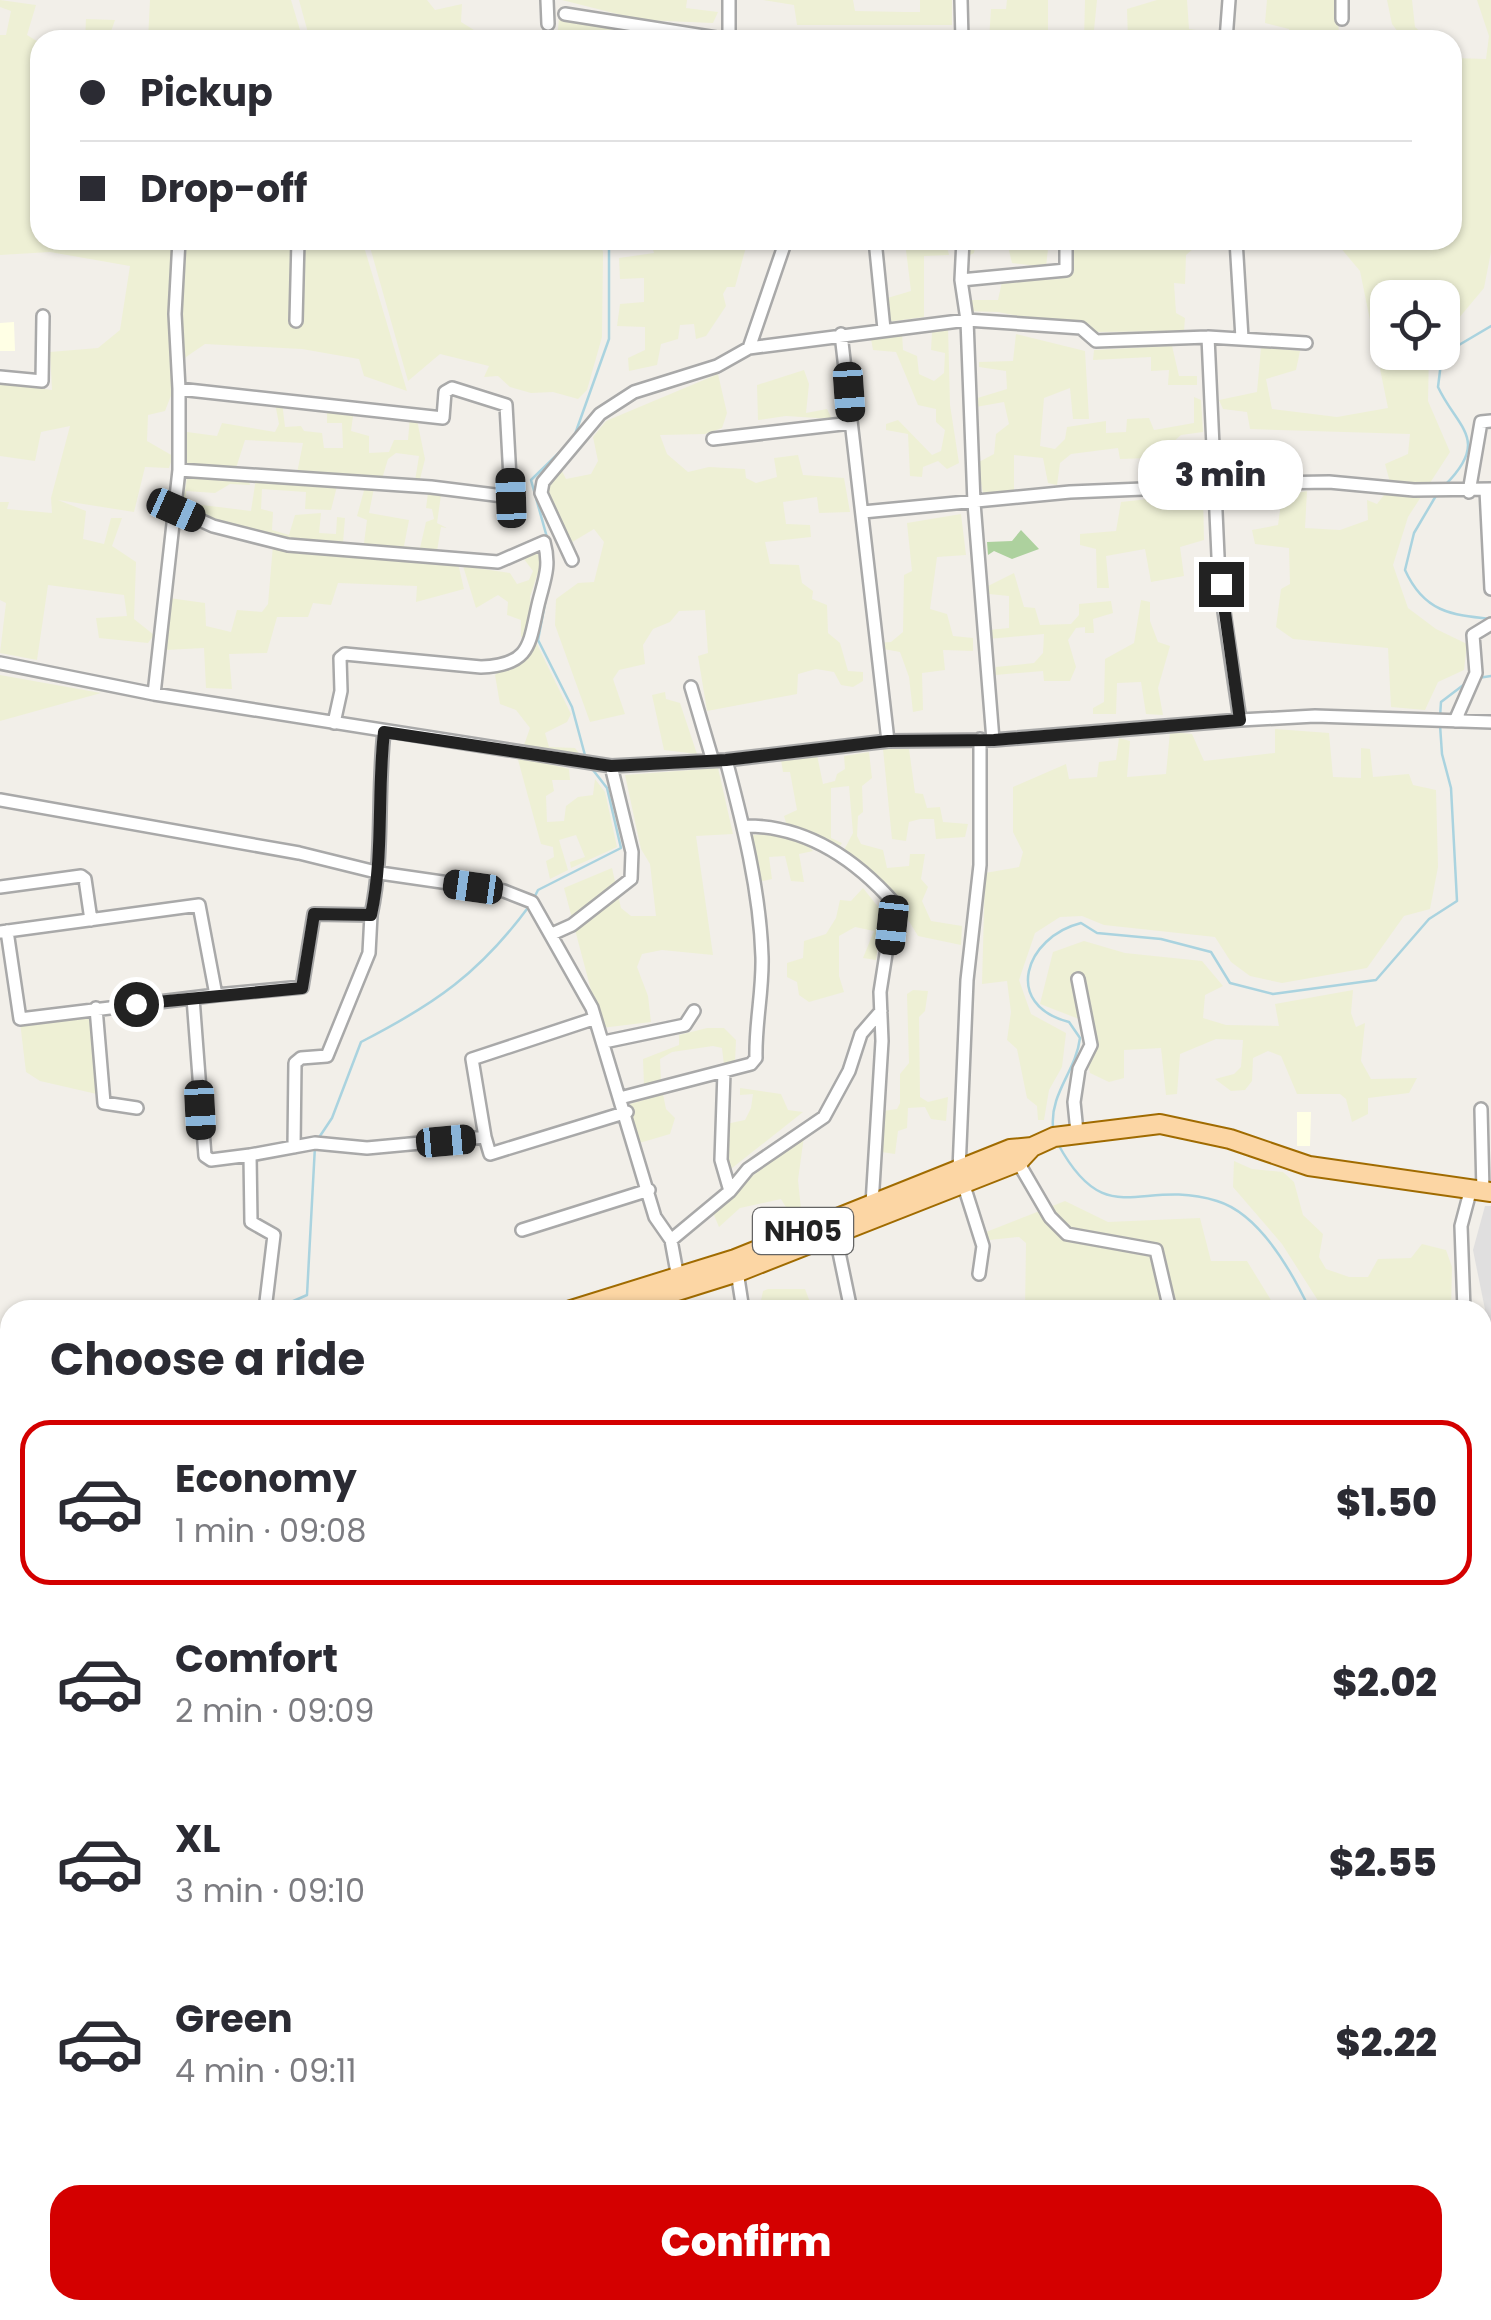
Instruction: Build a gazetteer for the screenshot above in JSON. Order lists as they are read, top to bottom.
{
  "streets": {
    "main road": ["NH05"]
  },
  "page": {
    "banner": ["Pickup", "Drop-off"],
    "bubble": "3 min",
    "heading": "Choose a ride",
    "list": [
      {
        "name": "Economy",
        "note": "1 min · 09:08",
        "value": "$1.50"
      },
      {
        "name": "Comfort",
        "note": "2 min · 09:09",
        "value": "$2.02"
      },
      {
        "name": "XL",
        "note": "3 min · 09:10",
        "value": "$2.55"
      },
      {
        "name": "Green",
        "note": "4 min · 09:11",
        "value": "$2.22"
      }
    ],
    "buttons": "Confirm"
  }
}
